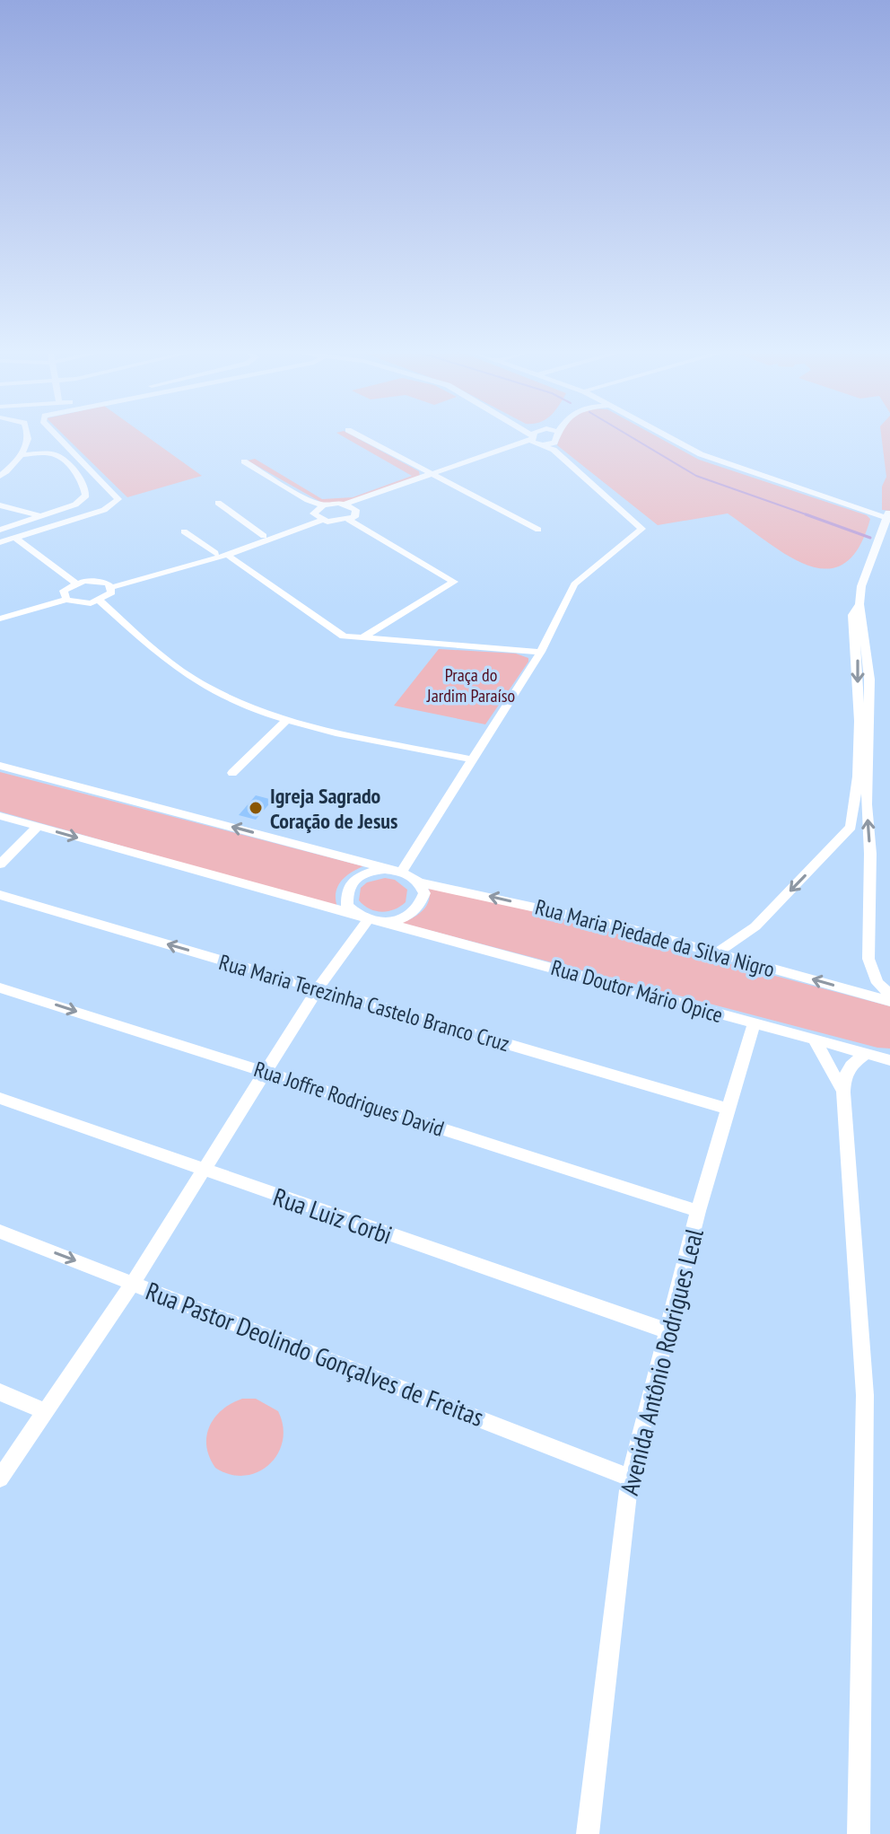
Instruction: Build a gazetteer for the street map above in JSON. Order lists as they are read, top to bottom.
{
  "streets": {
    "street": [
      "Rua Maria Piedade da Silva Nigro",
      "Rua Doutor Mário Opice",
      "Rua Maria Terezinha Castelo Branco Cruz",
      "Rua Joffre Rodrigues David",
      "Rua Luiz Corbi",
      "Rua Pastor Deolindo Gonçalves de Freitas",
      "Avenida Antônio Rodrigues Leal"
    ]
  },
  "crossings": [
    ["Rua Maria Piedade da Silva Nigro", "Rua Doutor Mário Opice"],
    ["Rua Doutor Mário Opice", "Avenida Antônio Rodrigues Leal"],
    ["Rua Maria Terezinha Castelo Branco Cruz", "Avenida Antônio Rodrigues Leal"],
    ["Rua Joffre Rodrigues David", "Avenida Antônio Rodrigues Leal"],
    ["Rua Luiz Corbi", "Avenida Antônio Rodrigues Leal"],
    ["Rua Pastor Deolindo Gonçalves de Freitas", "Avenida Antônio Rodrigues Leal"]
  ],
  "one_way": ["Rua Maria Piedade da Silva Nigro", "Rua Maria Terezinha Castelo Branco Cruz", "Rua Joffre Rodrigues David"],
  "parks": ["Praça do Jardim Paraíso"],
  "places": ["Igreja Sagrado Coração de Jesus"]
}
